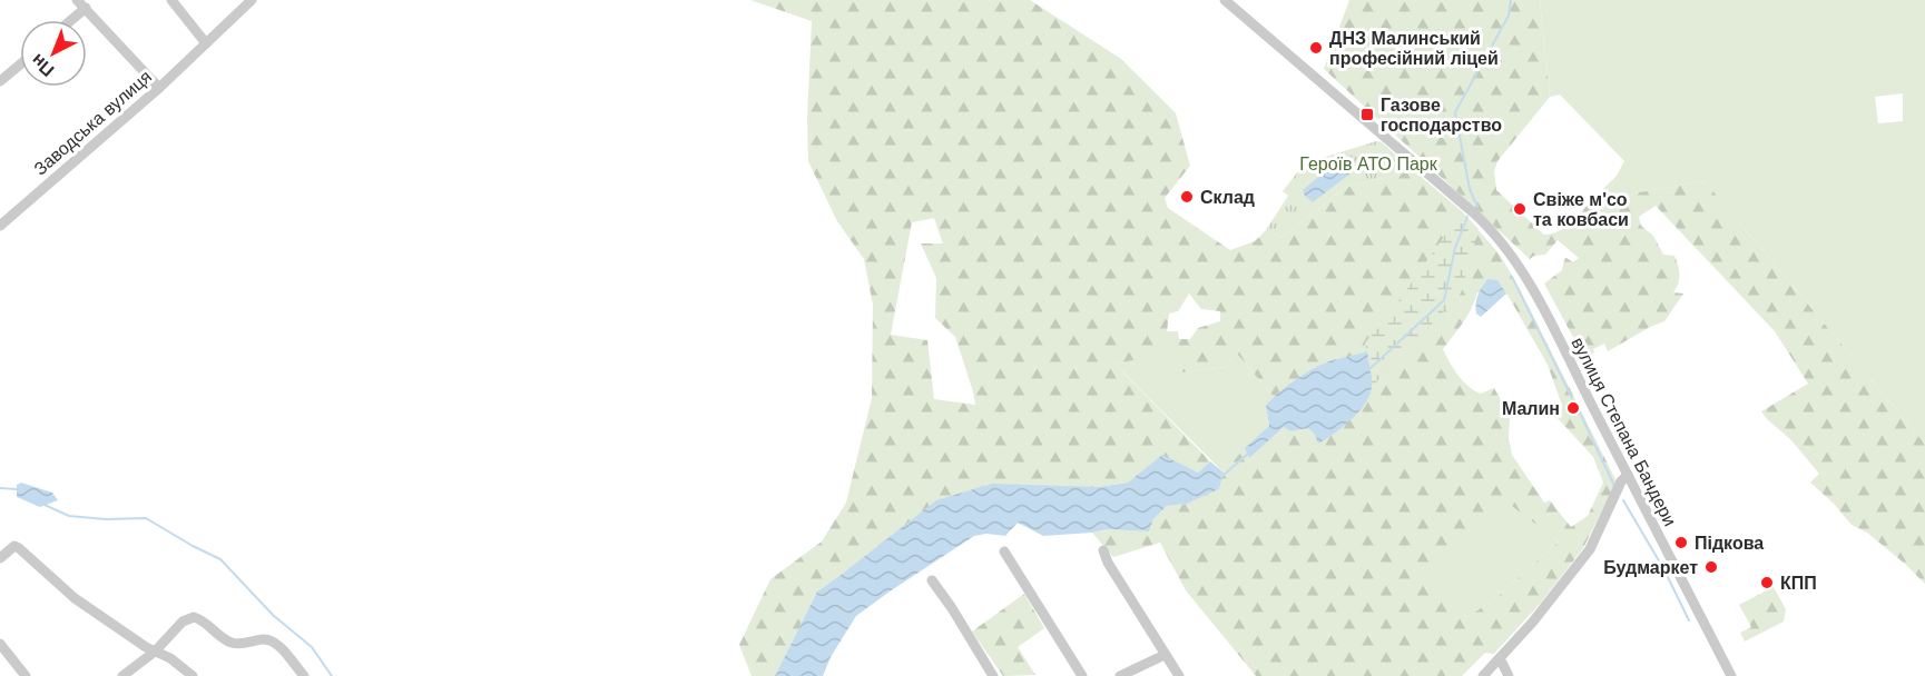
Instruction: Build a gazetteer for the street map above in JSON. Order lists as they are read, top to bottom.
{
  "streets": {
    "street": ["Заводська вулиця", "вулиця Степана Бандери"]
  },
  "parks": ["Героїв АТО Парк"],
  "places": {
    "other": [
      "ДНЗ Малинський професійний ліцей",
      "Склад",
      "Свіже м'со та ковбаси",
      "Малин",
      "Підкова",
      "Будмаркет",
      "КПП"
    ],
    "transit": ["Газове господарство"]
  },
  "north": "bottom left"
}
